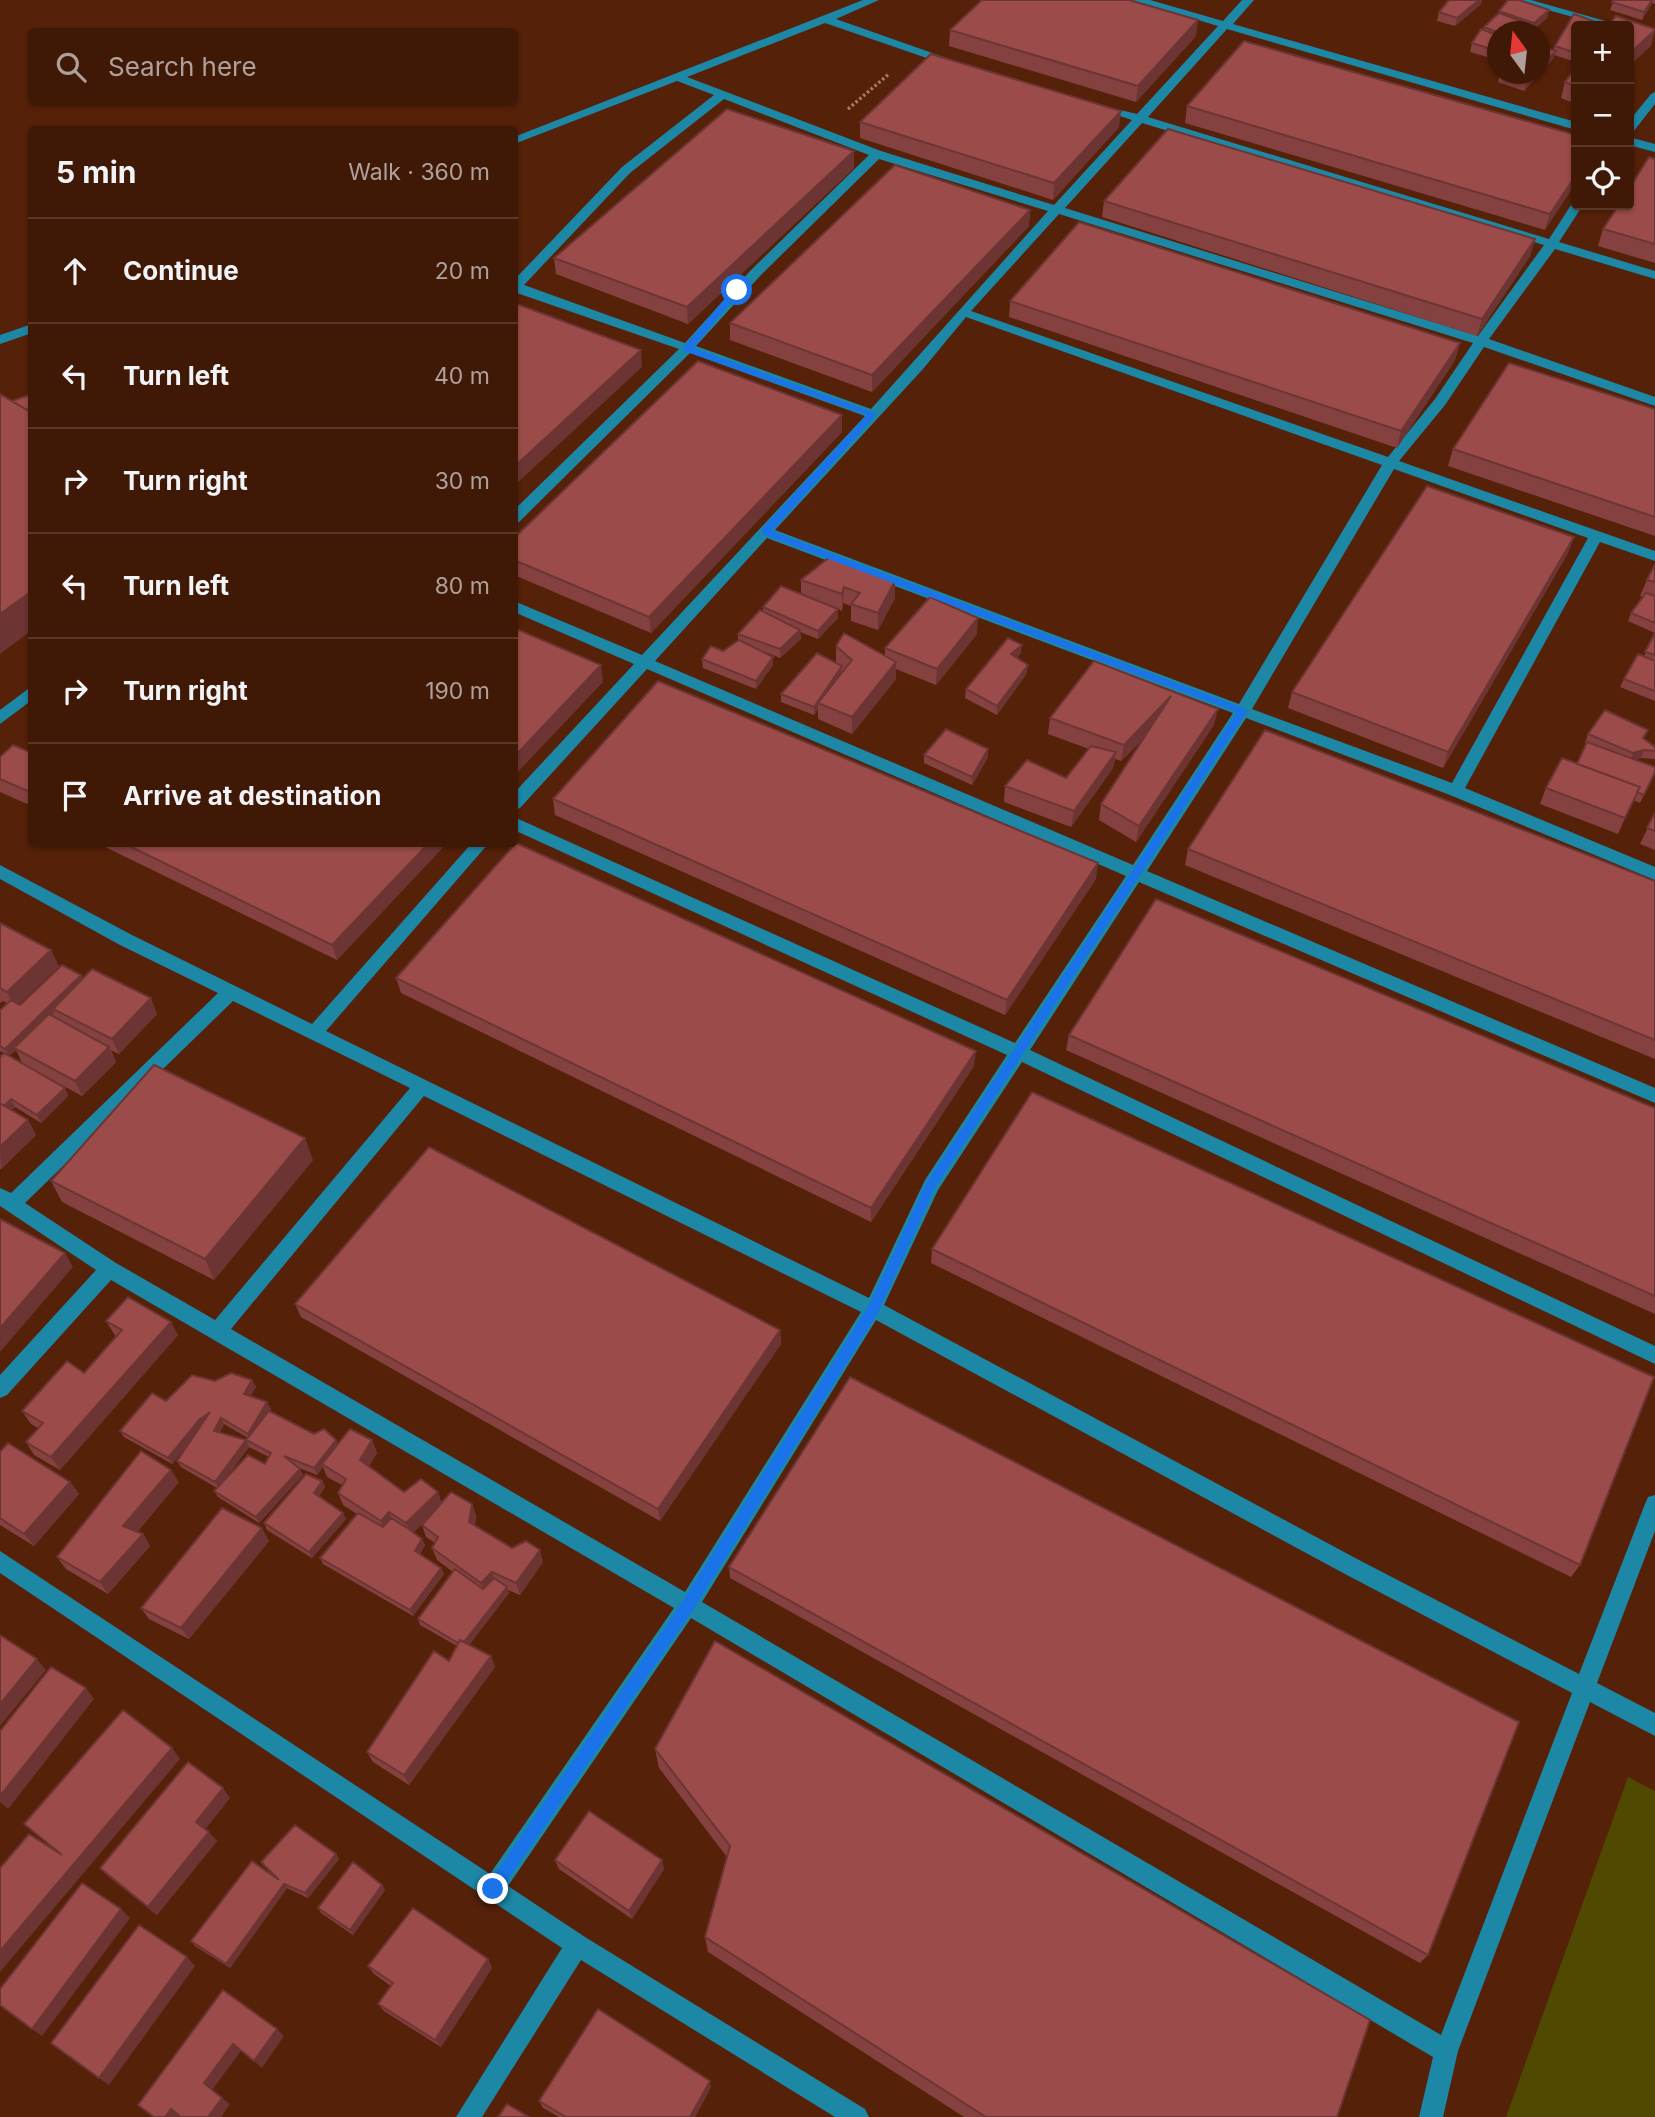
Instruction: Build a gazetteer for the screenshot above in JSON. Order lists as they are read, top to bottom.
{
  "north": "top",
  "page": {
    "map_buttons": ["+", "−"],
    "search": "Search here",
    "heading": ["5 min", "Walk · 360 m"],
    "list": [
      ["Continue", "20 m"],
      ["Turn left", "40 m"],
      ["Turn right", "30 m"],
      ["Turn left", "80 m"],
      ["Turn right", "190 m"],
      "Arrive at destination"
    ]
  }
}
